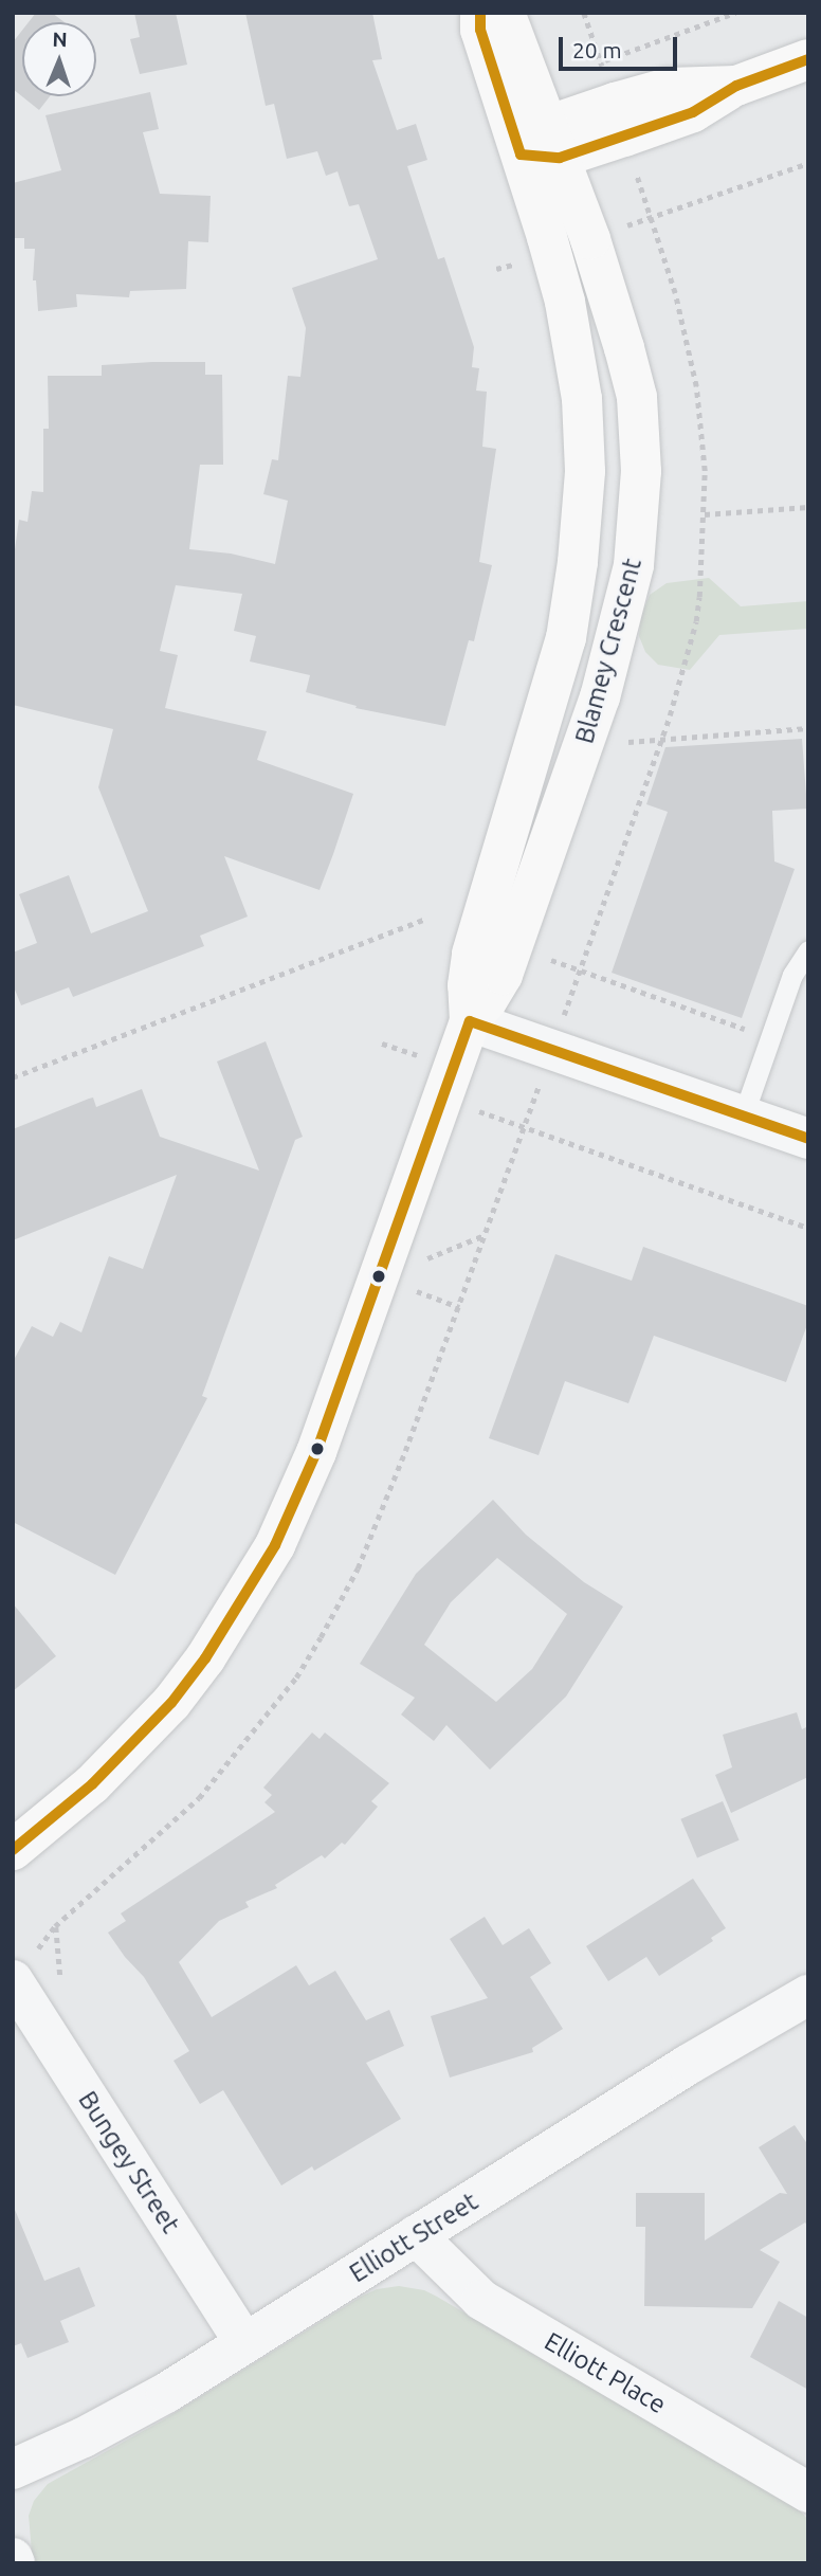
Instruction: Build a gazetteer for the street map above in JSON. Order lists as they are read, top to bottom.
{
  "streets": {
    "street": [
      "Blamey Crescent",
      "Bungey Street",
      "Elliott Street",
      "Elliott Place"
    ]
  },
  "crossings": [
    ["Bungey Street", "Elliott Street"],
    ["Elliott Street", "Elliott Place"]
  ],
  "scale_bar": "20 m",
  "north": "top"
}
